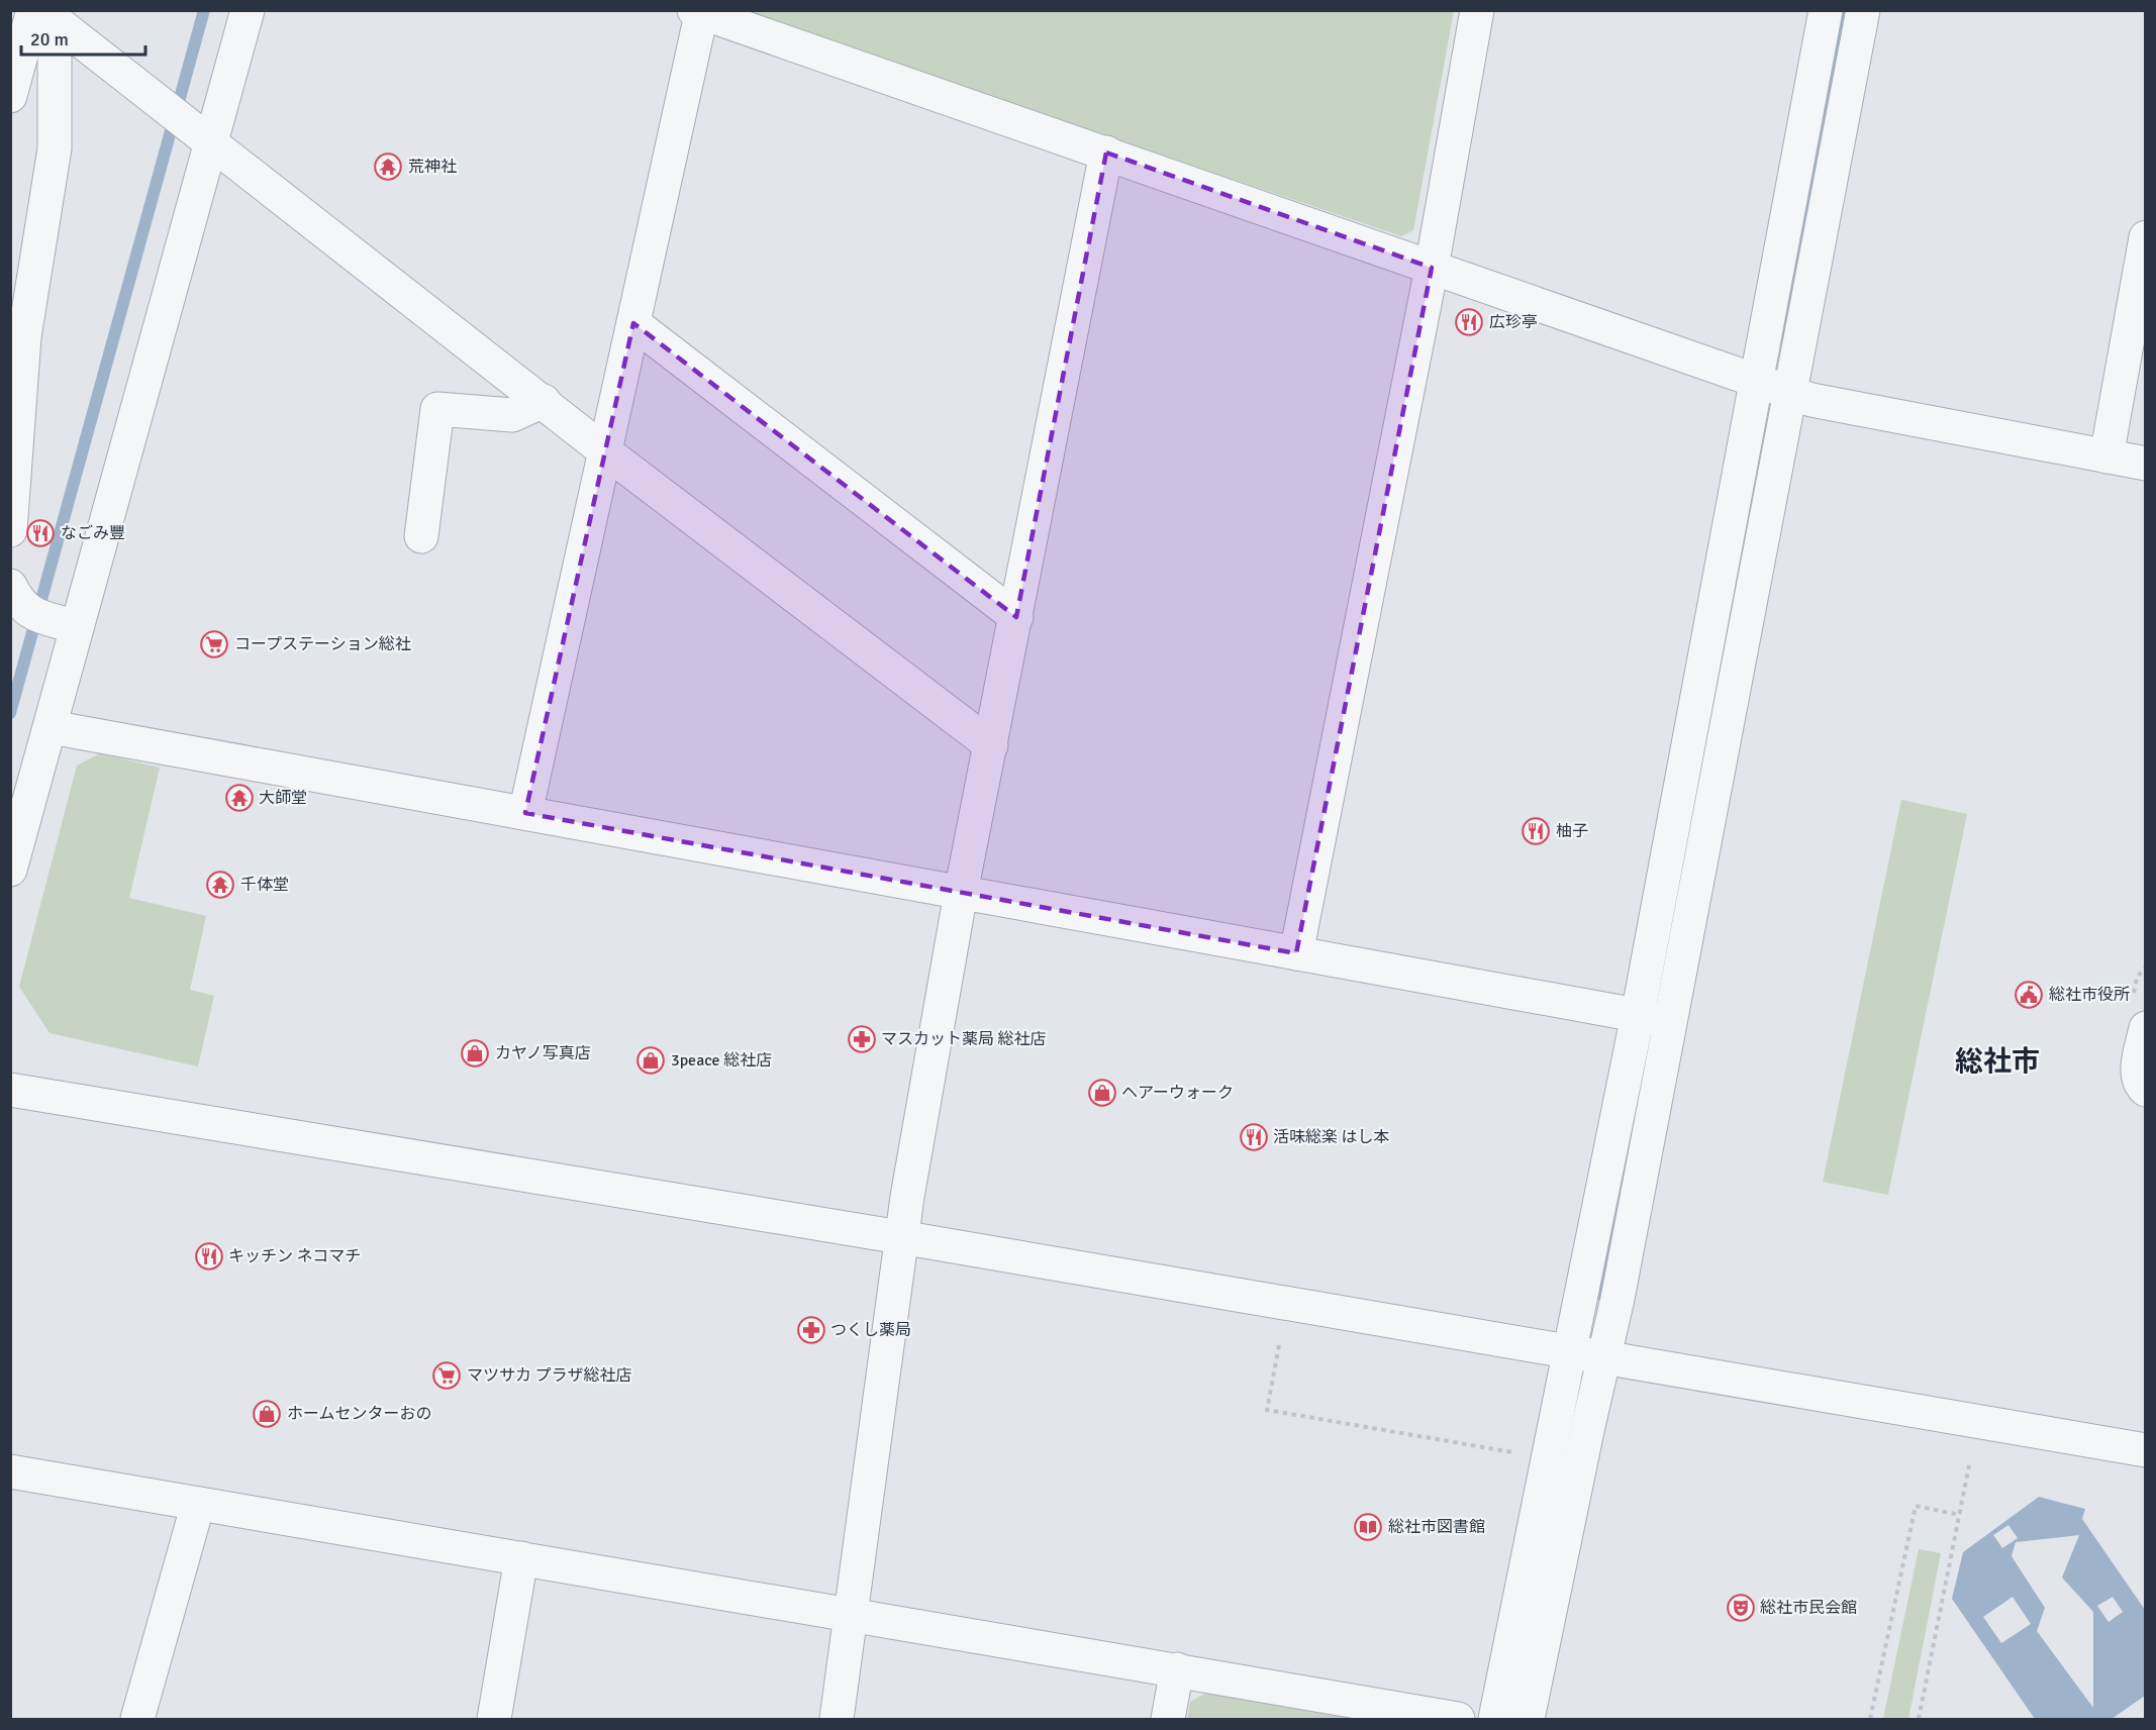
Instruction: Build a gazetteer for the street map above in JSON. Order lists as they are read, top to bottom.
{
  "districts": ["総社市"],
  "places": {
    "temple": ["荒神社", "大師堂", "千体堂"],
    "restaurant": [
      "広珍亭",
      "なごみ豐",
      "柚子",
      "活味総楽 はし本",
      "キッチン ネコマチ"
    ],
    "supermarket": ["コープステーション総社", "マツサカ プラザ総社店"],
    "public building": ["総社市役所"],
    "pharmacy": ["マスカット薬局 総社店", "つくし薬局"],
    "shop": [
      "カヤノ写真店",
      "3peace 総社店",
      "ヘアーウォーク",
      "ホームセンターおの"
    ],
    "library": ["総社市図書館"],
    "theatre": ["総社市民会館"]
  },
  "scale_bar": "20 m"
}
